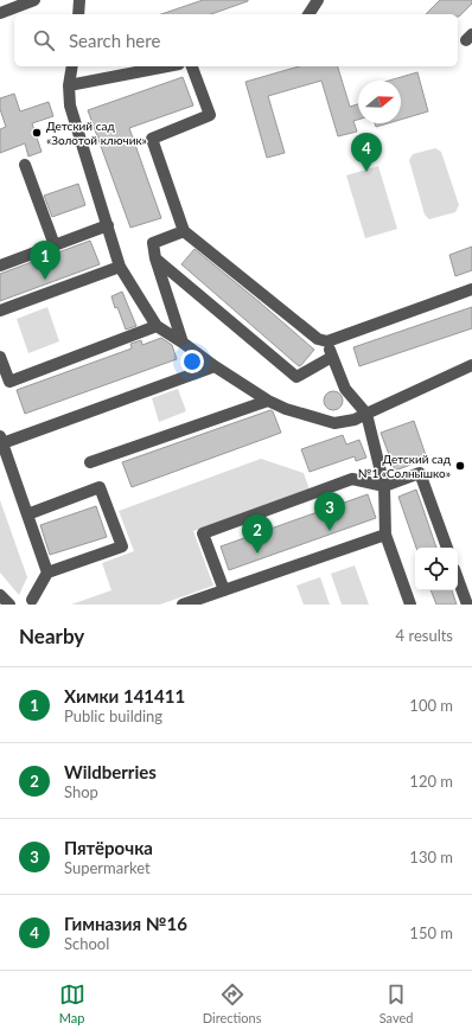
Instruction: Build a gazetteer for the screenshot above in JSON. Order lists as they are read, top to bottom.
{
  "places": ["Детский сад «Золотой ключик»", "Детский сад №1 «Солнышко»"],
  "north": "right",
  "page": {
    "search": "Search here",
    "pins": [
      "4",
      "1",
      "3",
      "2"
    ],
    "heading": ["Nearby", "4 results"],
    "list": [
      {
        "mark": "1",
        "name": "Химки 141411",
        "note": "Public building",
        "value": "100 m"
      },
      {
        "mark": "2",
        "name": "Wildberries",
        "note": "Shop",
        "value": "120 m"
      },
      {
        "mark": "3",
        "name": "Пятёрочка",
        "note": "Supermarket",
        "value": "130 m"
      },
      {
        "mark": "4",
        "name": "Гимназия №16",
        "note": "School",
        "value": "150 m"
      }
    ],
    "nav": ["Map", "Directions", "Saved"]
  }
}
